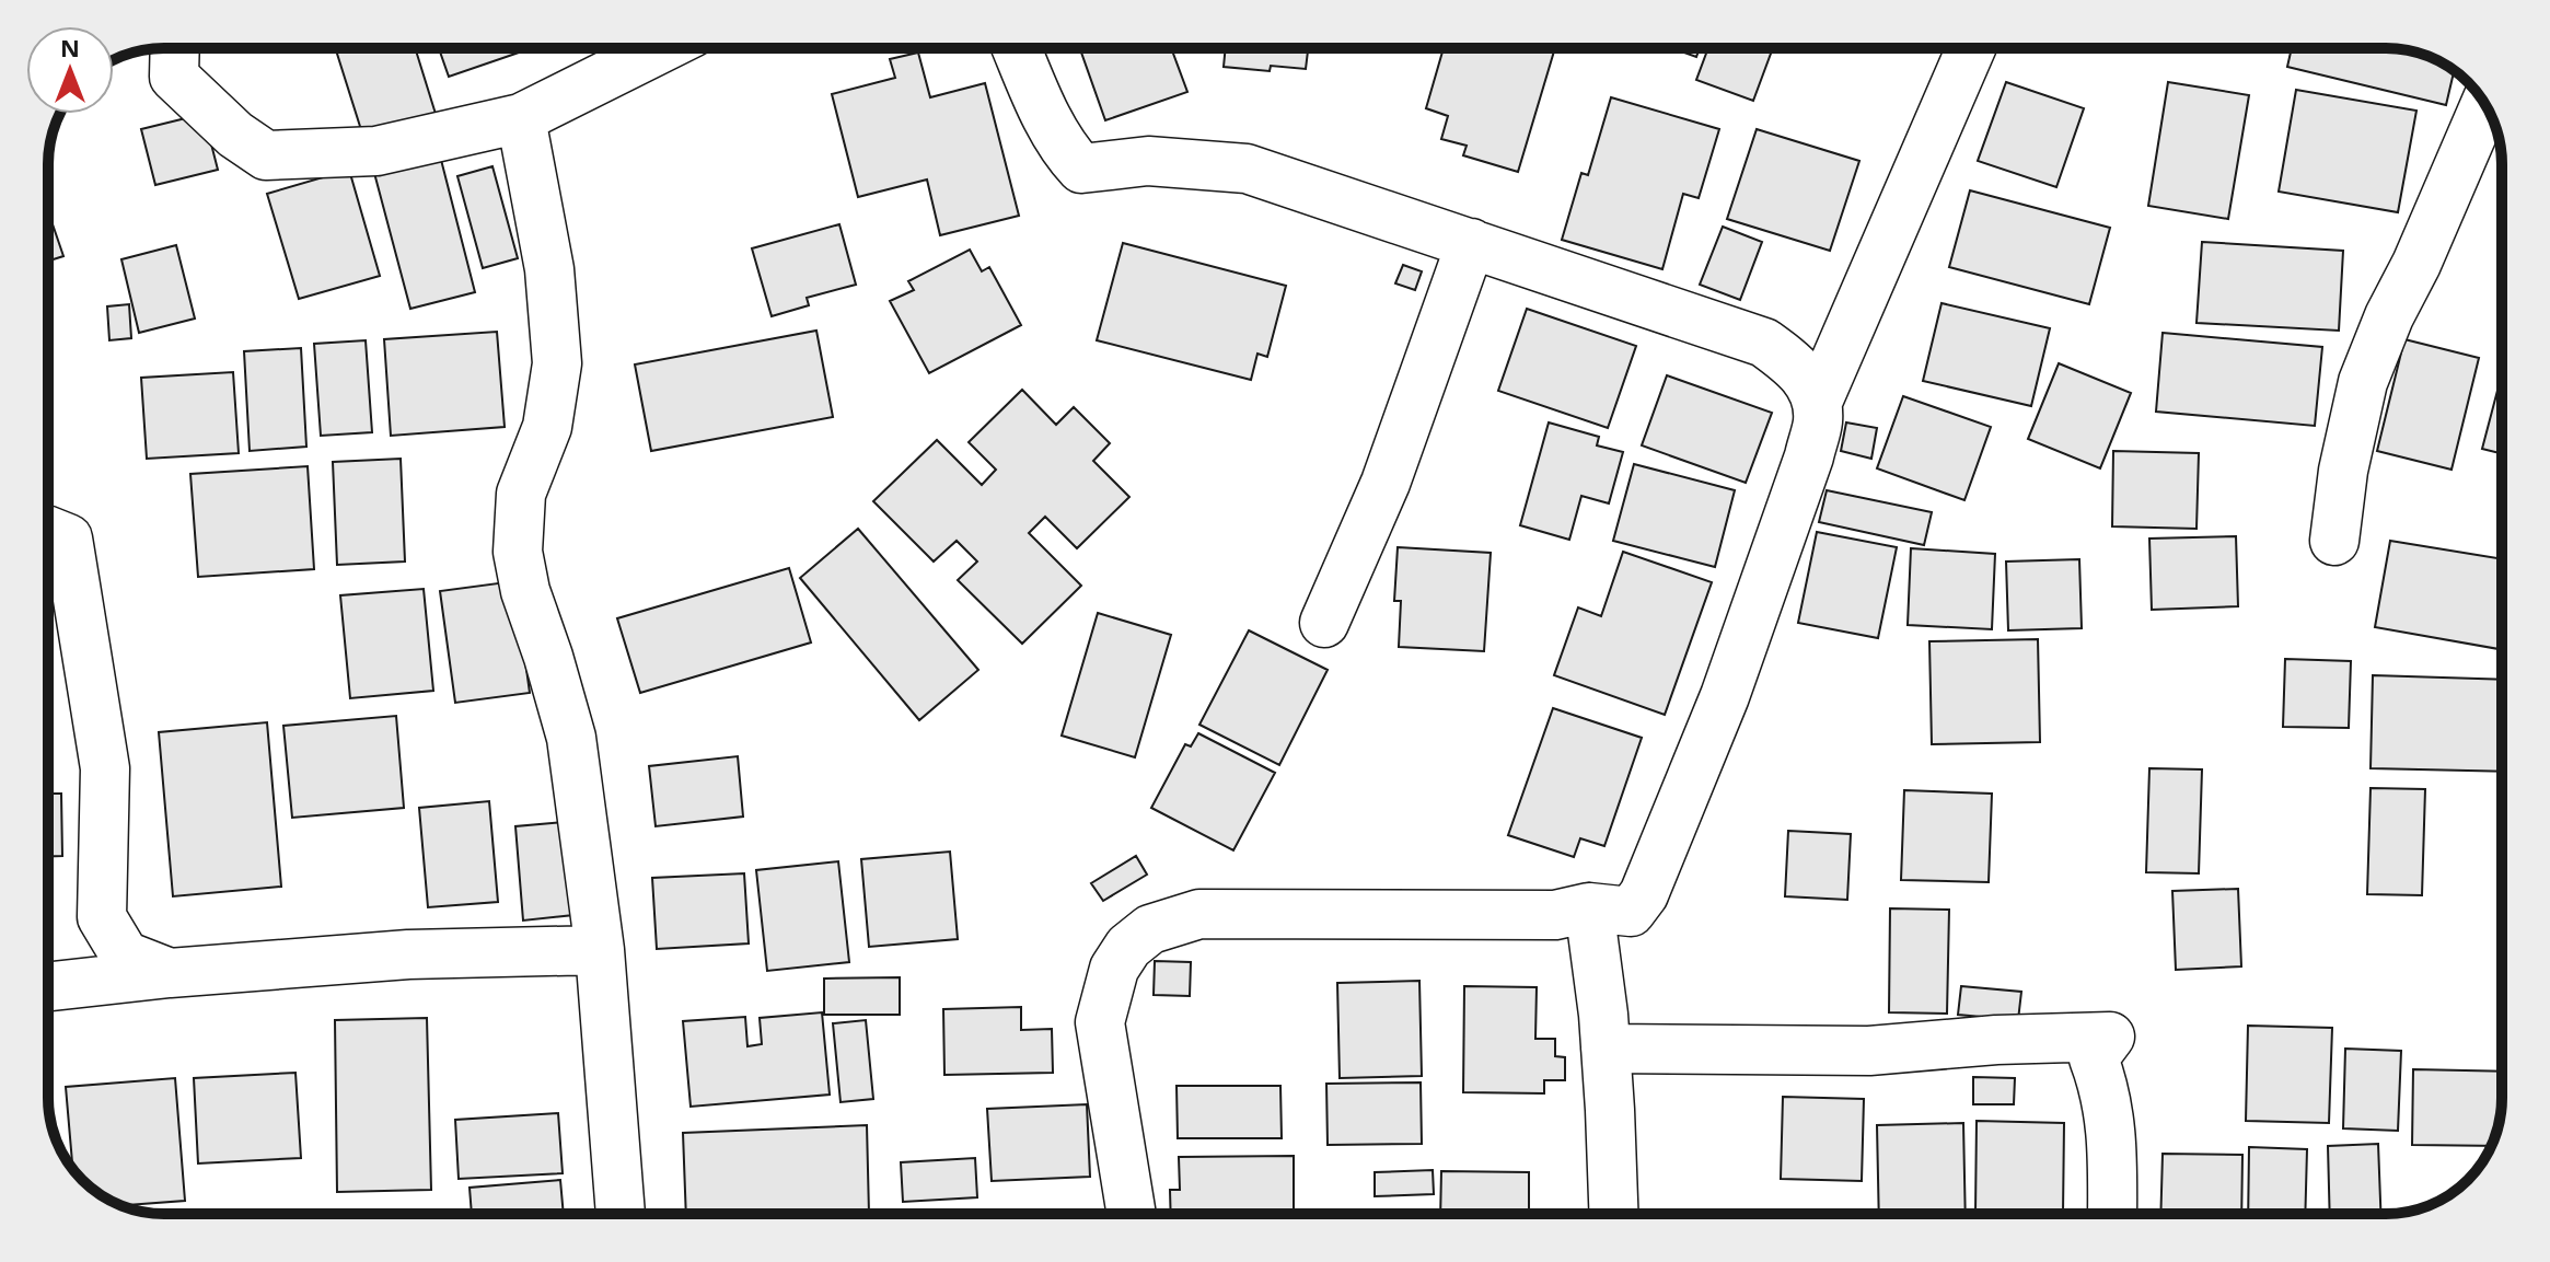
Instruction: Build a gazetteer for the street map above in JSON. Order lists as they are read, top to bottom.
{
  "north": "top"
}
